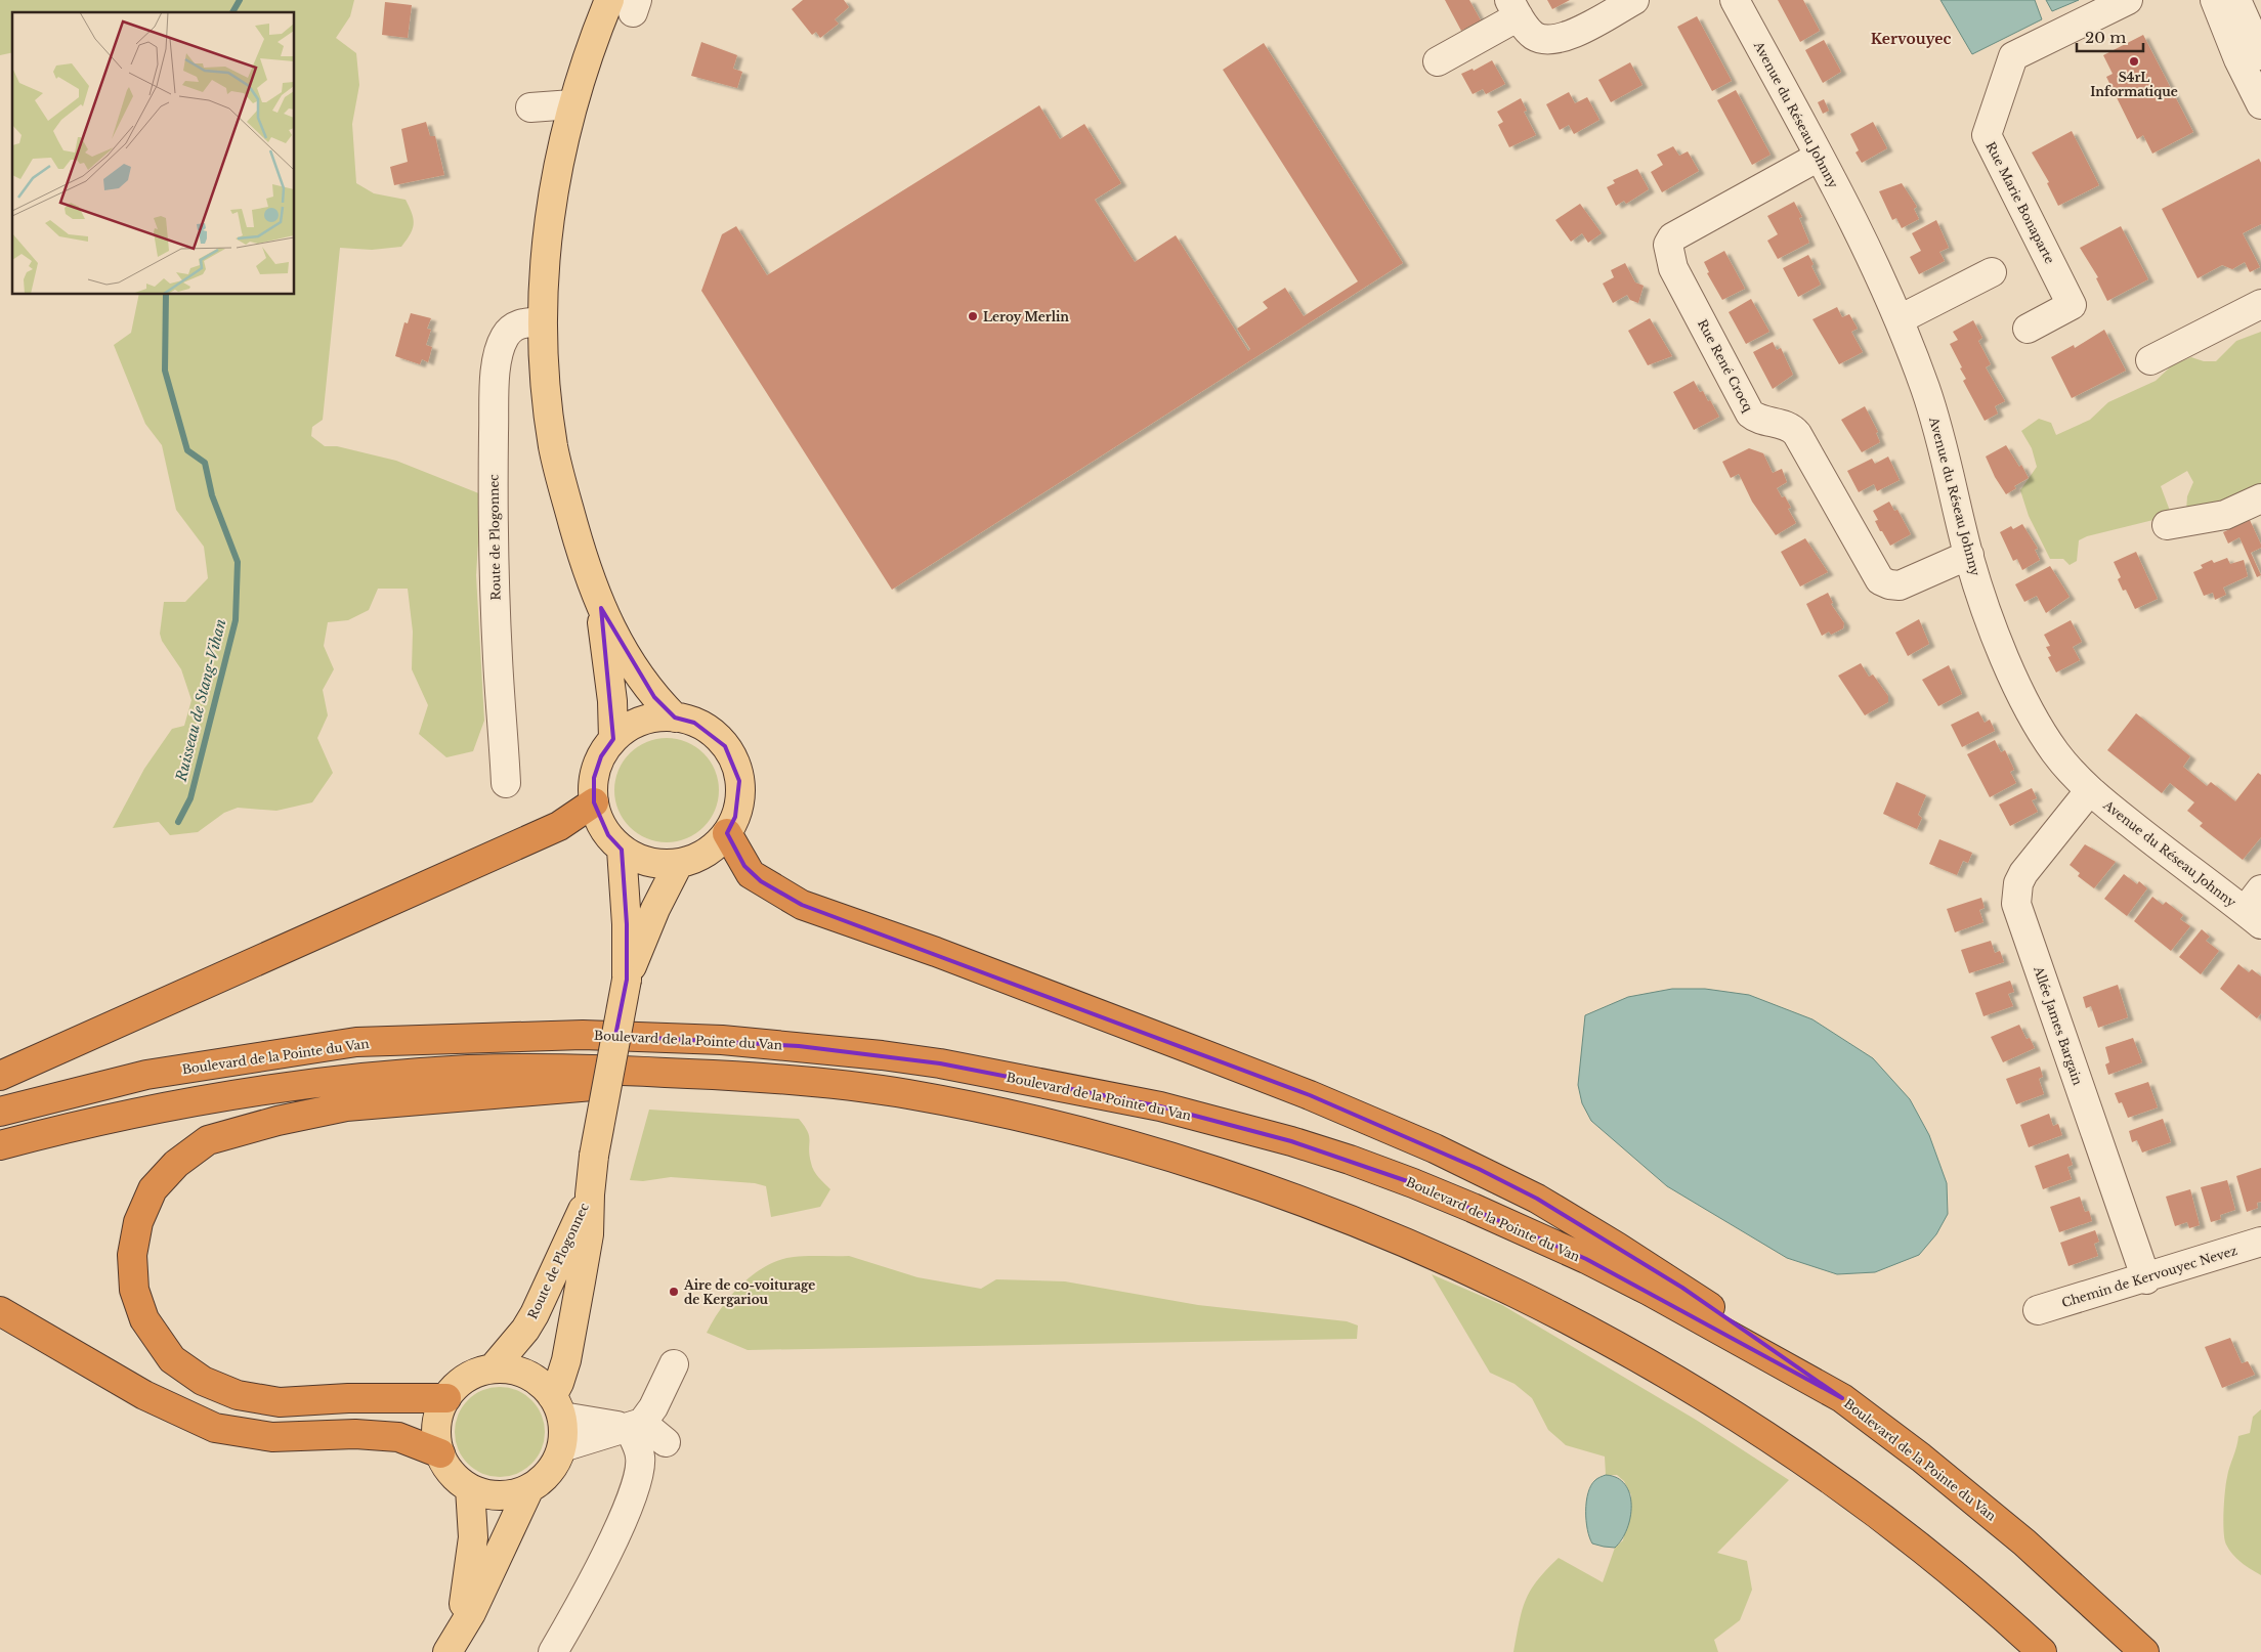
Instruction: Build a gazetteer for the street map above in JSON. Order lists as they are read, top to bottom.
{
  "streets": {
    "highway": ["Boulevard de la Pointe du Van"],
    "main road": ["Route de Plogonnec"],
    "street": [
      "Avenue du Réseau Johnny",
      "Rue Marie Bonaparte",
      "Rue René Crocq",
      "Allée James Bargain",
      "Chemin de Kervouyec Nevez"
    ]
  },
  "crossings": [
    ["Avenue du Réseau Johnny", "Rue René Crocq"],
    ["Avenue du Réseau Johnny", "Allée James Bargain"],
    ["Allée James Bargain", "Chemin de Kervouyec Nevez"]
  ],
  "districts": ["Kervouyec"],
  "water": ["Ruisseau de Stang-Vihan"],
  "places": ["S4rL Informatique", "Leroy Merlin", "Aire de co-voiturage de Kergariou"],
  "scale_bar": "20 m"
}
